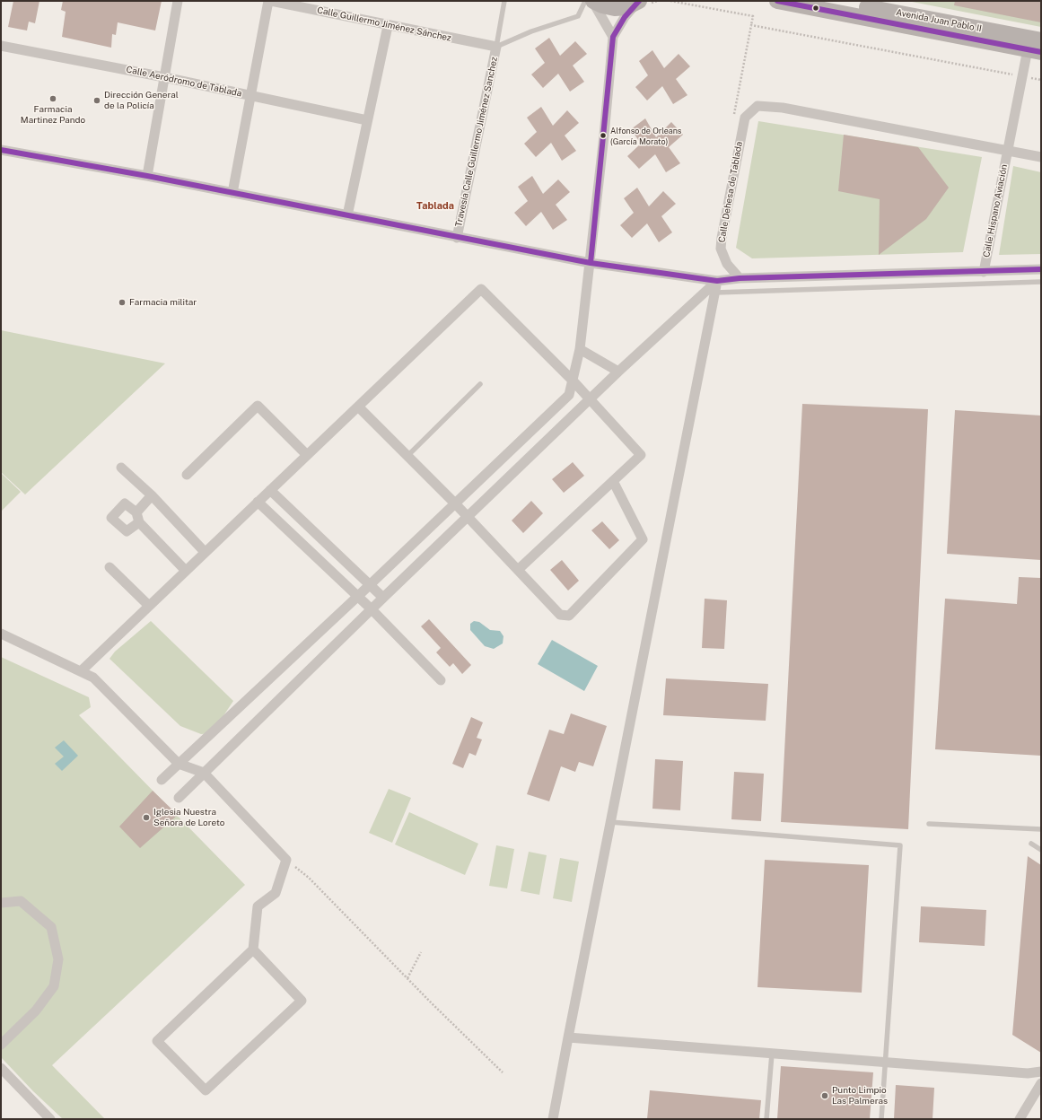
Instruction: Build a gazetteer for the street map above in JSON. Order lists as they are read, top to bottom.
{
  "streets": {
    "main road": ["Avenida Juan Pablo II"],
    "street": [
      "Calle Guillermo Jiménez Sánchez",
      "Calle Aeródromo de Tablada",
      "Travesía Calle Guillermo Jiménez Sanchez",
      "Calle Dehesa de Tablada",
      "Calle Hispano Aviación"
    ]
  },
  "crossings": [
    ["Avenida Juan Pablo II", "Calle Hispano Aviación"],
    ["Calle Guillermo Jiménez Sánchez", "Travesía Calle Guillermo Jiménez Sanchez"],
    ["Calle Dehesa de Tablada", "Calle Hispano Aviación"]
  ],
  "districts": ["Tablada"],
  "places": [
    "Farmacia Martinez Pando",
    "Dirección General de la Policía",
    "Alfonso de Orleans (García Morato)",
    "Farmacia militar",
    "Iglesia Nuestra Señora de Loreto",
    "Punto Limpio Las Palmeras"
  ]
}
